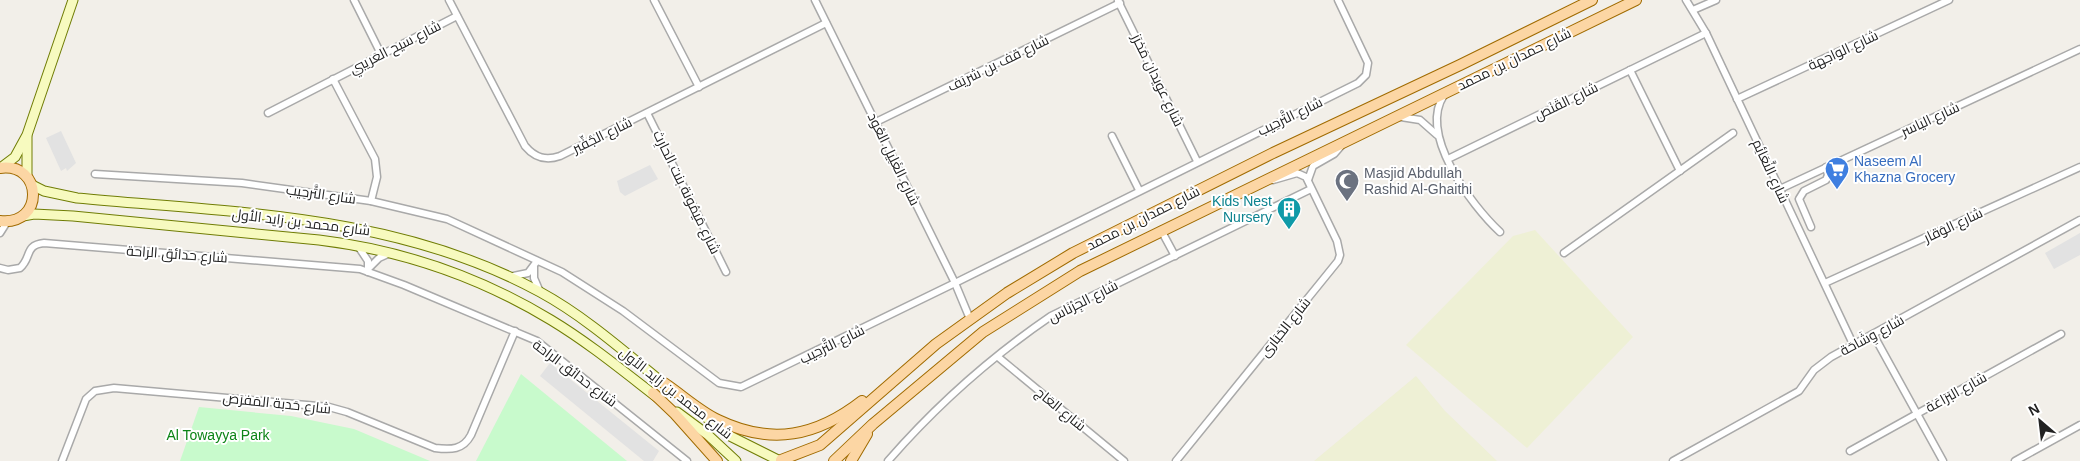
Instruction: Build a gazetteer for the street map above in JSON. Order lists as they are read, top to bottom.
{
  "streets": {
    "main road": ["شارع حمدان بن محمد", "شارع محمد بن زايد الأول"],
    "street": [
      "شارع سيح العَريبي",
      "شارع الواجهة",
      "شارع قف بن شريَف",
      "شارع عويدان مَخرَز",
      "شارع القَنَص",
      "شارع التَّرحِيب",
      "شارع الياسر",
      "شارع الجُفِّير",
      "شارع الغَلِيل العُود",
      "شارع النَّعَائِم",
      "شارع مَيمُونة بنت الحارِث",
      "شارع الوَقار",
      "شارع حدائق الراحة",
      "شارع الجِرْنَاس",
      "شارع الحَبَارى",
      "شارع وِشَاحَة",
      "شارع البَرَاعَة",
      "شارع حَدبة المَفرَص",
      "شارع العَاج"
    ]
  },
  "crossings": [
    ["شارع سيح العَريبي", "شارع التَّرحِيب"],
    ["شارع سيح العَريبي", "شارع الجُفِّير"],
    ["شارع الواجهة", "شارع النَّعَائِم"],
    ["شارع حمدان بن محمد", "شارع الغَلِيل العُود"],
    ["شارع حمدان بن محمد", "شارع محمد بن زايد الأول"],
    ["شارع قف بن شريَف", "شارع عويدان مَخرَز"],
    ["شارع قف بن شريَف", "شارع الغَلِيل العُود"],
    ["شارع عويدان مَخرَز", "شارع التَّرحِيب"],
    ["شارع القَنَص", "شارع النَّعَائِم"],
    ["شارع التَّرحِيب", "شارع الغَلِيل العُود"],
    ["شارع الياسر", "شارع النَّعَائِم"],
    ["شارع الجُفِّير", "شارع الغَلِيل العُود"],
    ["شارع الجُفِّير", "شارع مَيمُونة بنت الحارِث"],
    ["شارع النَّعَائِم", "شارع الوَقار"],
    ["شارع النَّعَائِم", "شارع وِشَاحَة"],
    ["شارع حدائق الراحة", "شارع حَدبة المَفرَص"],
    ["شارع الجِرْنَاس", "شارع الحَبَارى"],
    ["شارع الجِرْنَاس", "شارع العَاج"]
  ],
  "parks": ["Al Towayya Park"],
  "places": {
    "supermarket": ["Naseem Al Khazna Grocery"],
    "mosque": ["Masjid Abdullah Rashid Al-Ghaithi"],
    "building": ["Kids Nest Nursery"]
  },
  "north": "top left"
}
